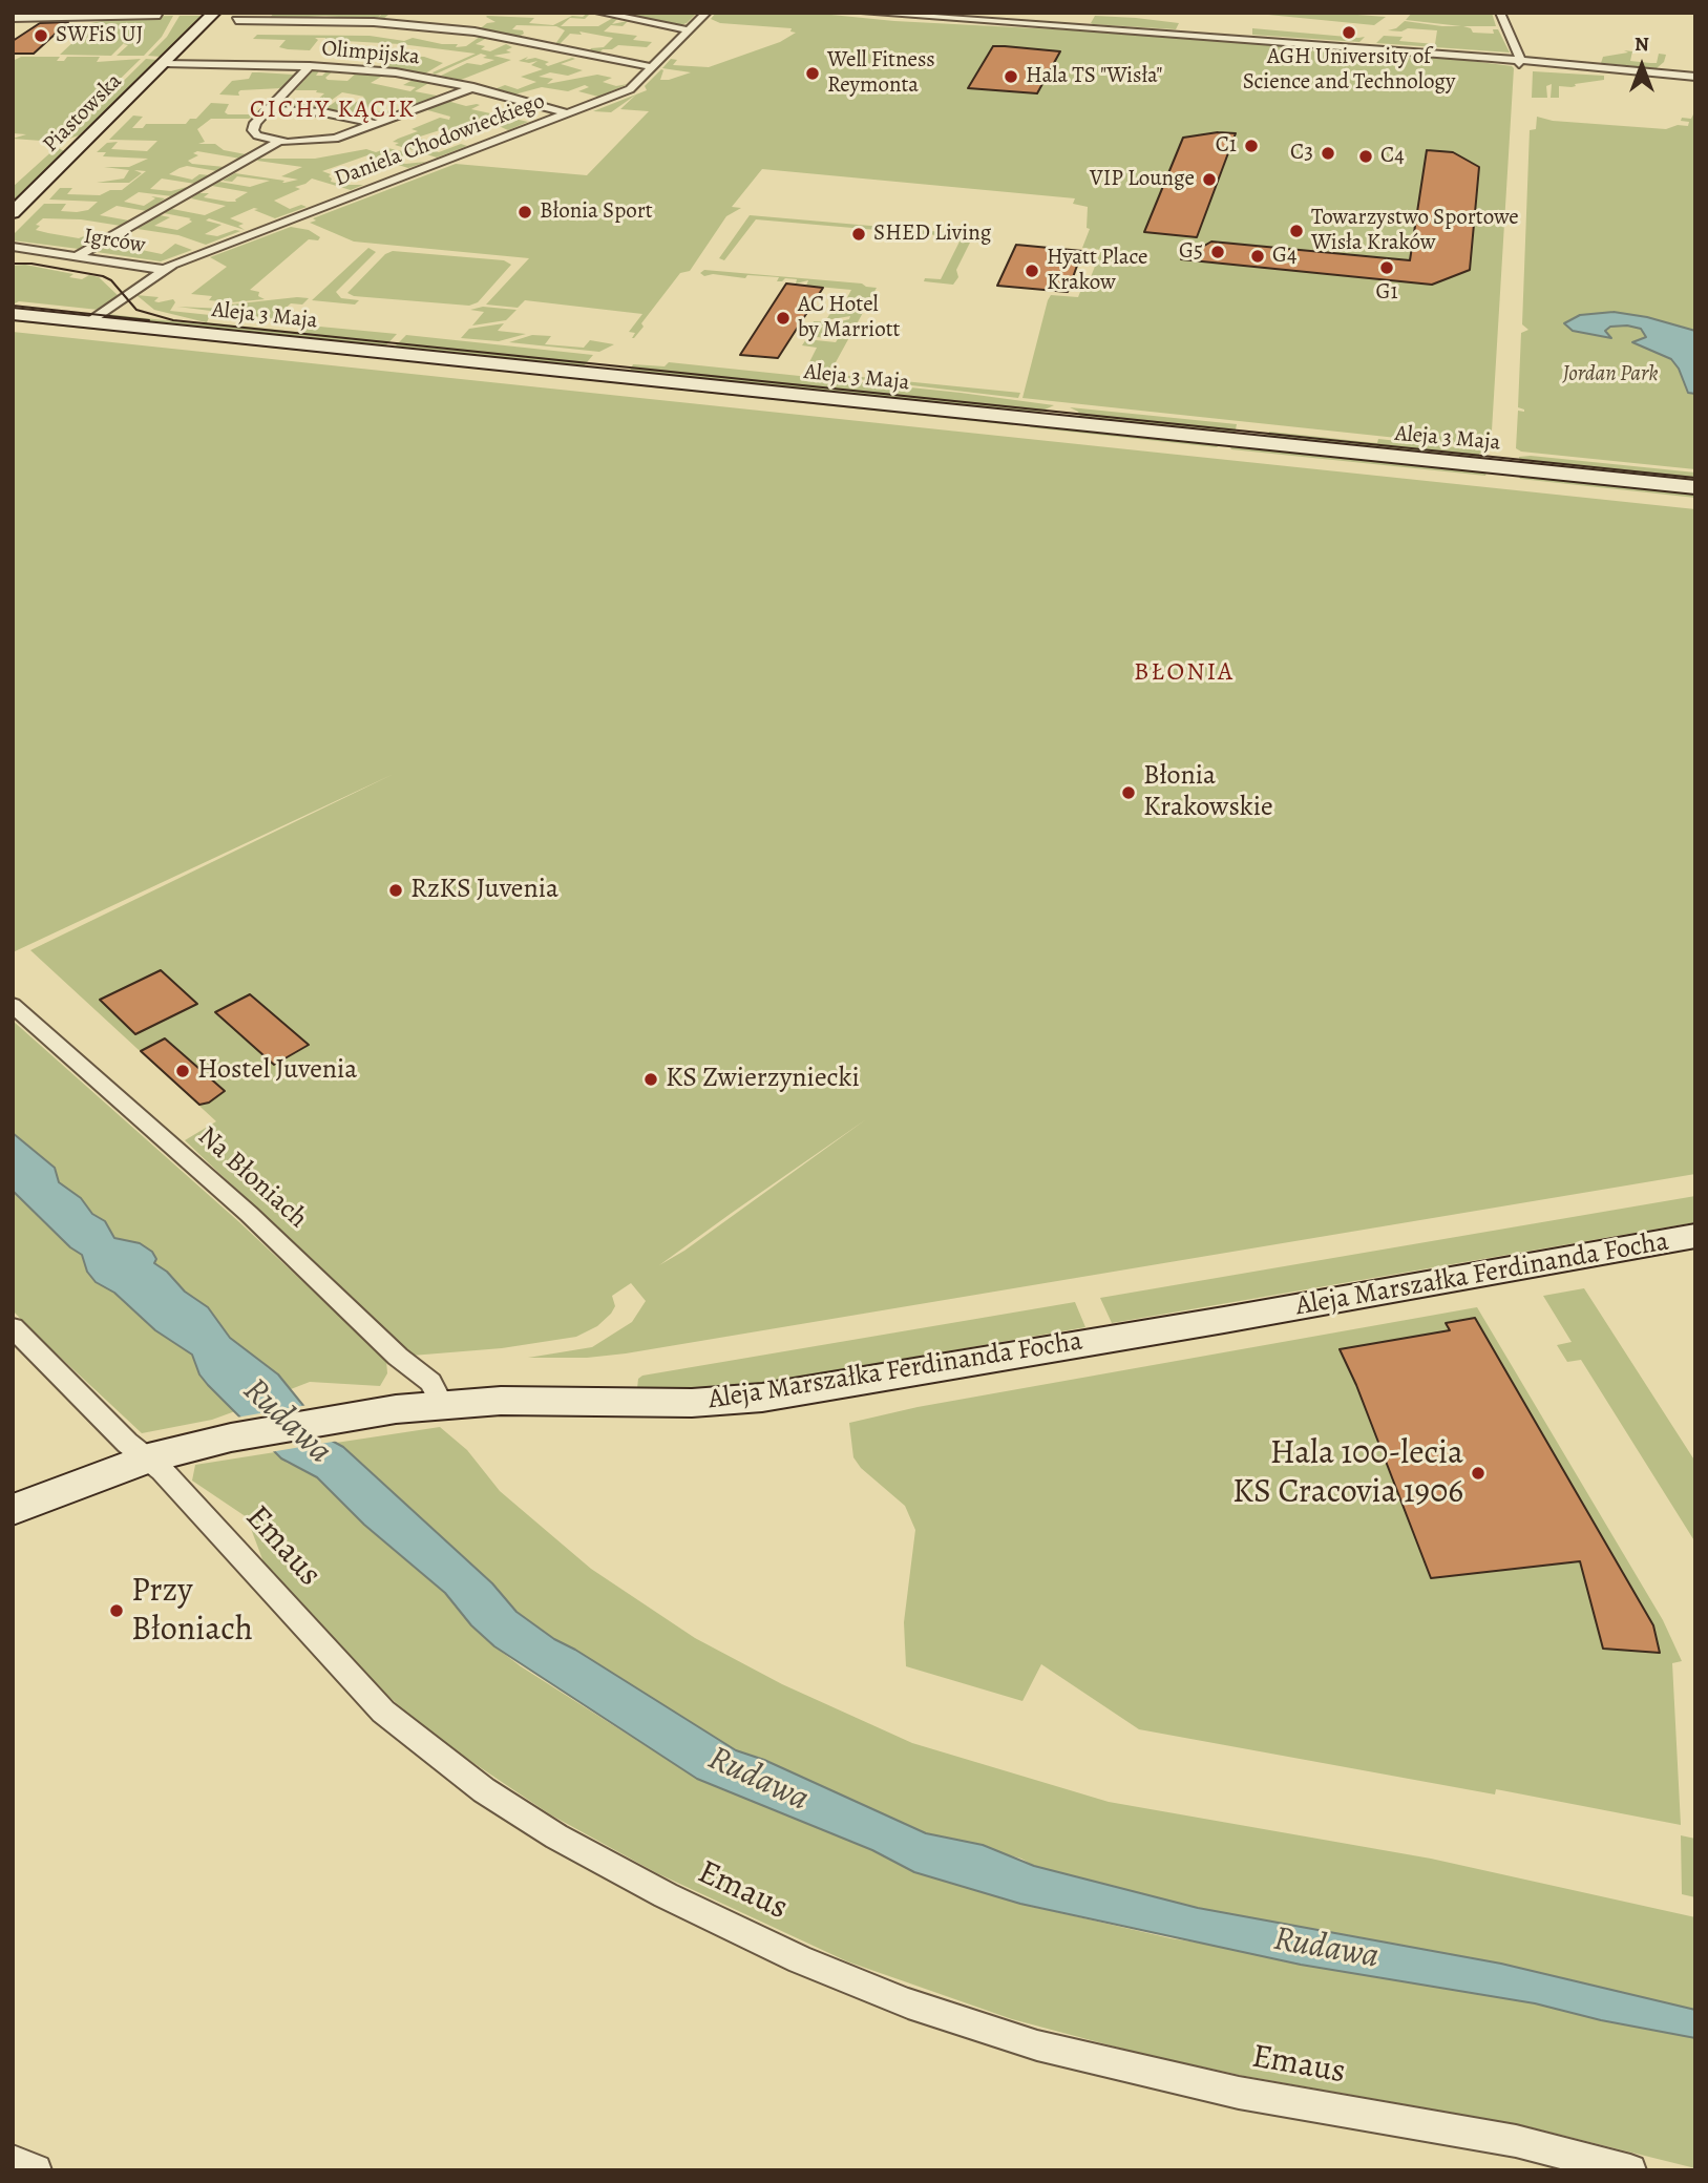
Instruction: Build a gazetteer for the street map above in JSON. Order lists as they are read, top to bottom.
{
  "streets": {
    "street": [
      "Olimpijska",
      "Piastowska",
      "Daniela Chodowieckiego",
      "Igrców",
      "Aleja 3 Maja",
      "Na Błoniach",
      "Aleja Marszałka Ferdinanda Focha",
      "Emaus"
    ]
  },
  "crossings": [
    ["Olimpijska", "Piastowska"],
    ["Olimpijska", "Daniela Chodowieckiego"],
    ["Daniela Chodowieckiego", "Igrców"],
    ["Igrców", "Aleja 3 Maja"],
    ["Na Błoniach", "Aleja Marszałka Ferdinanda Focha"],
    ["Aleja Marszałka Ferdinanda Focha", "Emaus"]
  ],
  "districts": ["CICHY KĄCIK", "BŁONIA"],
  "water": ["Rudawa"],
  "parks": ["Jordan Park"],
  "places": [
    "AGH University of Science and Technology",
    "SWFiS UJ",
    "Well Fitness Reymonta",
    "Hala TS \"Wisła\"",
    "C1",
    "C3",
    "C4",
    "VIP Lounge",
    "Błonia Sport",
    "Towarzystwo Sportowe Wisła Kraków",
    "SHED Living",
    "G5",
    "G4",
    "G1",
    "Hyatt Place Krakow",
    "AC Hotel by Marriott",
    "Błonia Krakowskie",
    "RzKS Juvenia",
    "Hostel Juvenia",
    "KS Zwierzyniecki",
    "Hala 100-lecia KS Cracovia 1906",
    "Przy Błoniach"
  ],
  "north": "top"
}
